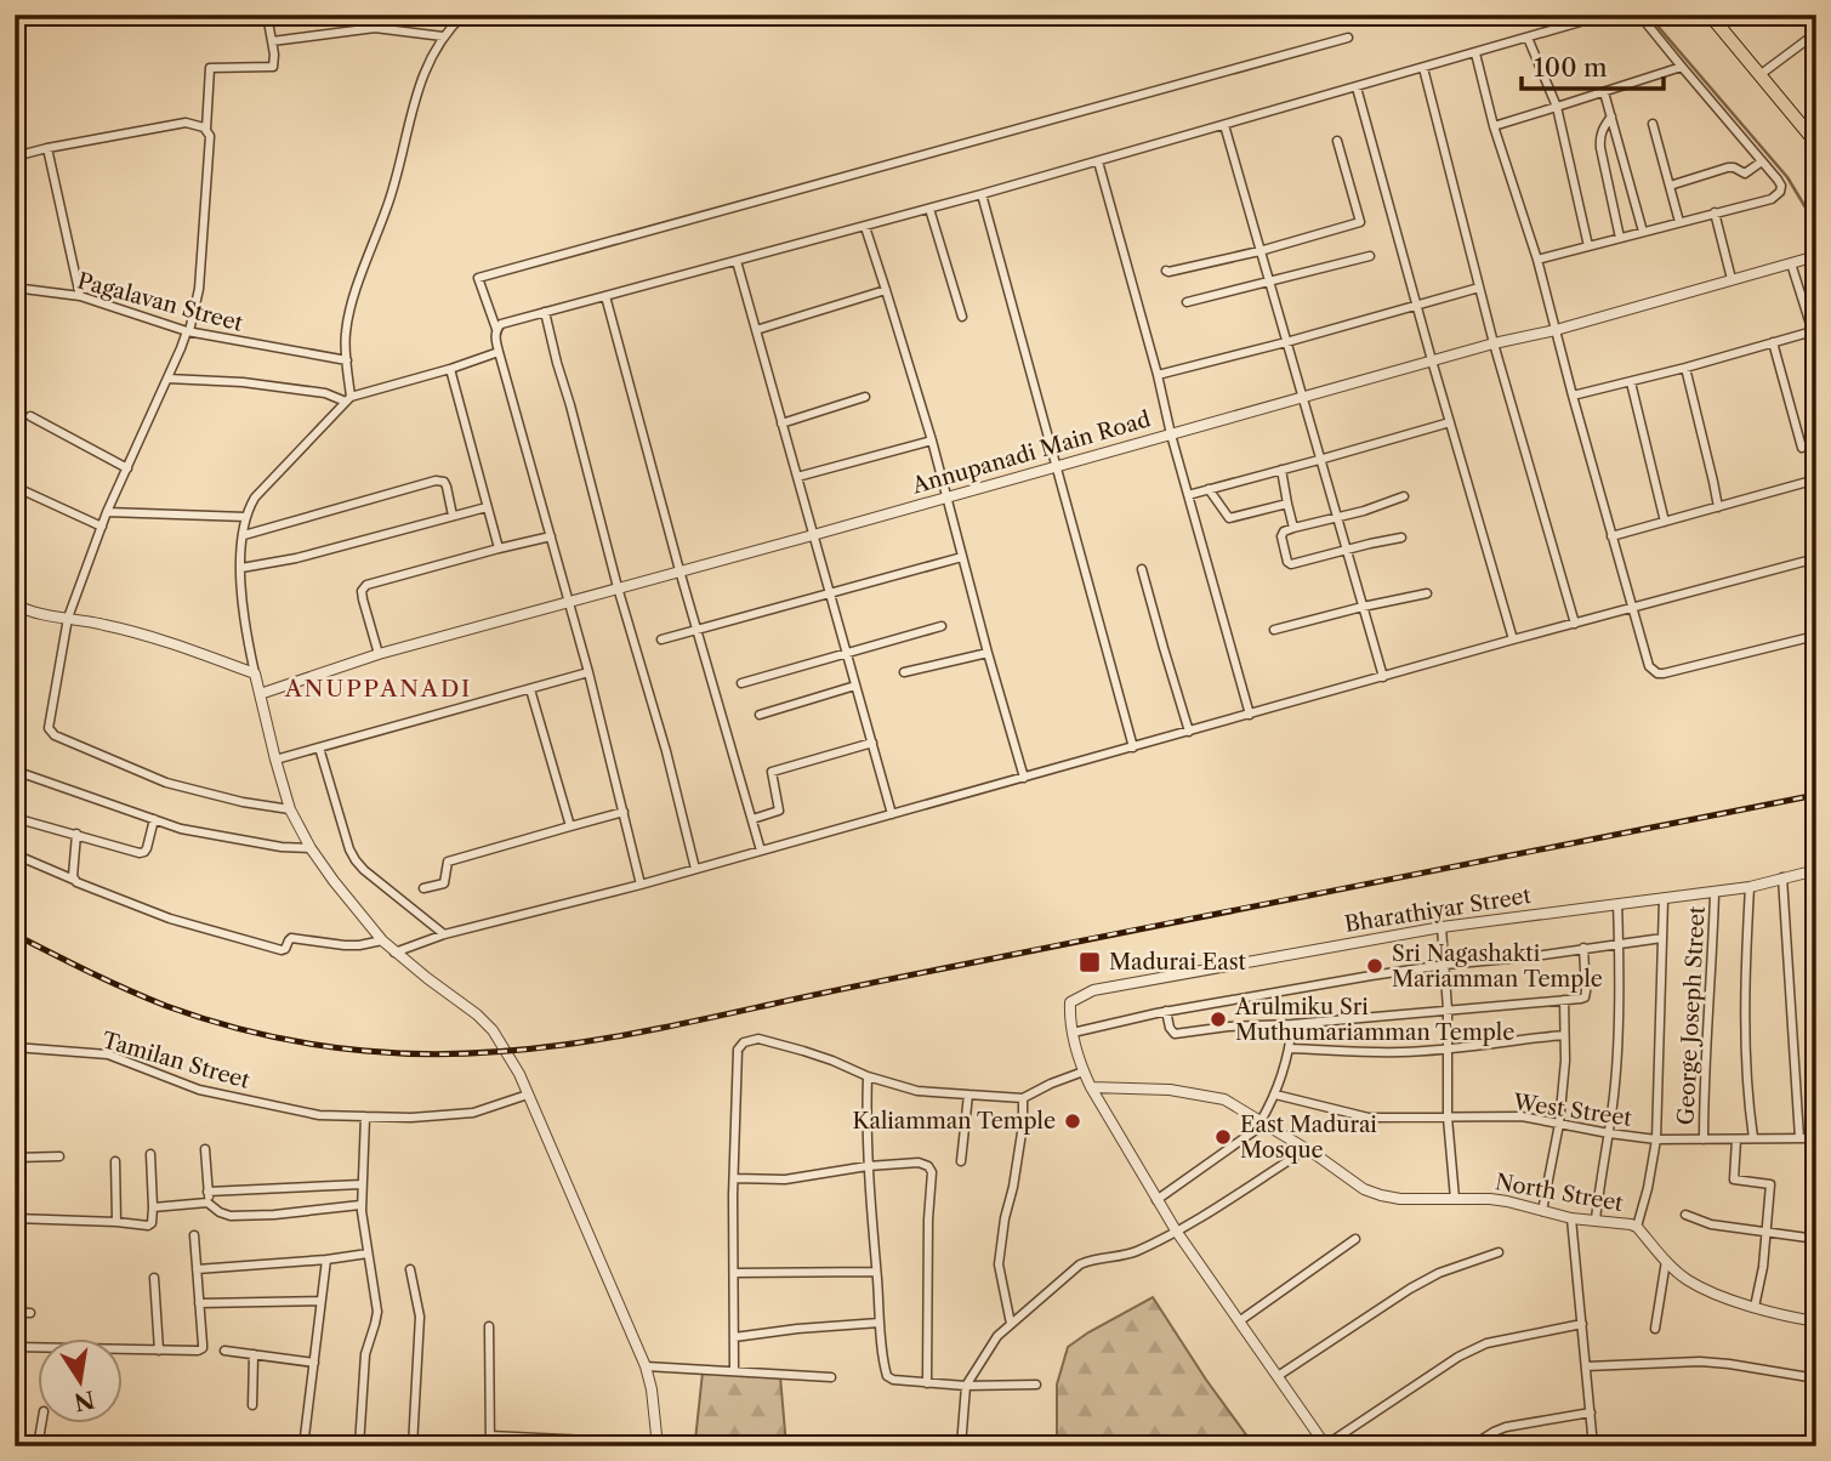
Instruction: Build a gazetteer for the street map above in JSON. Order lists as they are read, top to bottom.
{
  "streets": {
    "street": [
      "Pagalavan Street",
      "Annupanadi Main Road",
      "Bharathiyar Street",
      "George Joseph Street",
      "Tamilan Street",
      "West Street",
      "North Street"
    ]
  },
  "crossings": [
    ["Bharathiyar Street", "George Joseph Street"],
    ["George Joseph Street", "West Street"]
  ],
  "districts": ["ANUPPANADI"],
  "places": {
    "transit": ["Madurai East"],
    "other": [
      "Sri Nagashakti Mariamman Temple",
      "Arulmiku Sri Muthumariamman Temple",
      "Kaliamman Temple",
      "East Madurai Mosque"
    ]
  },
  "scale_bar": "100 m",
  "north": "bottom"
}
